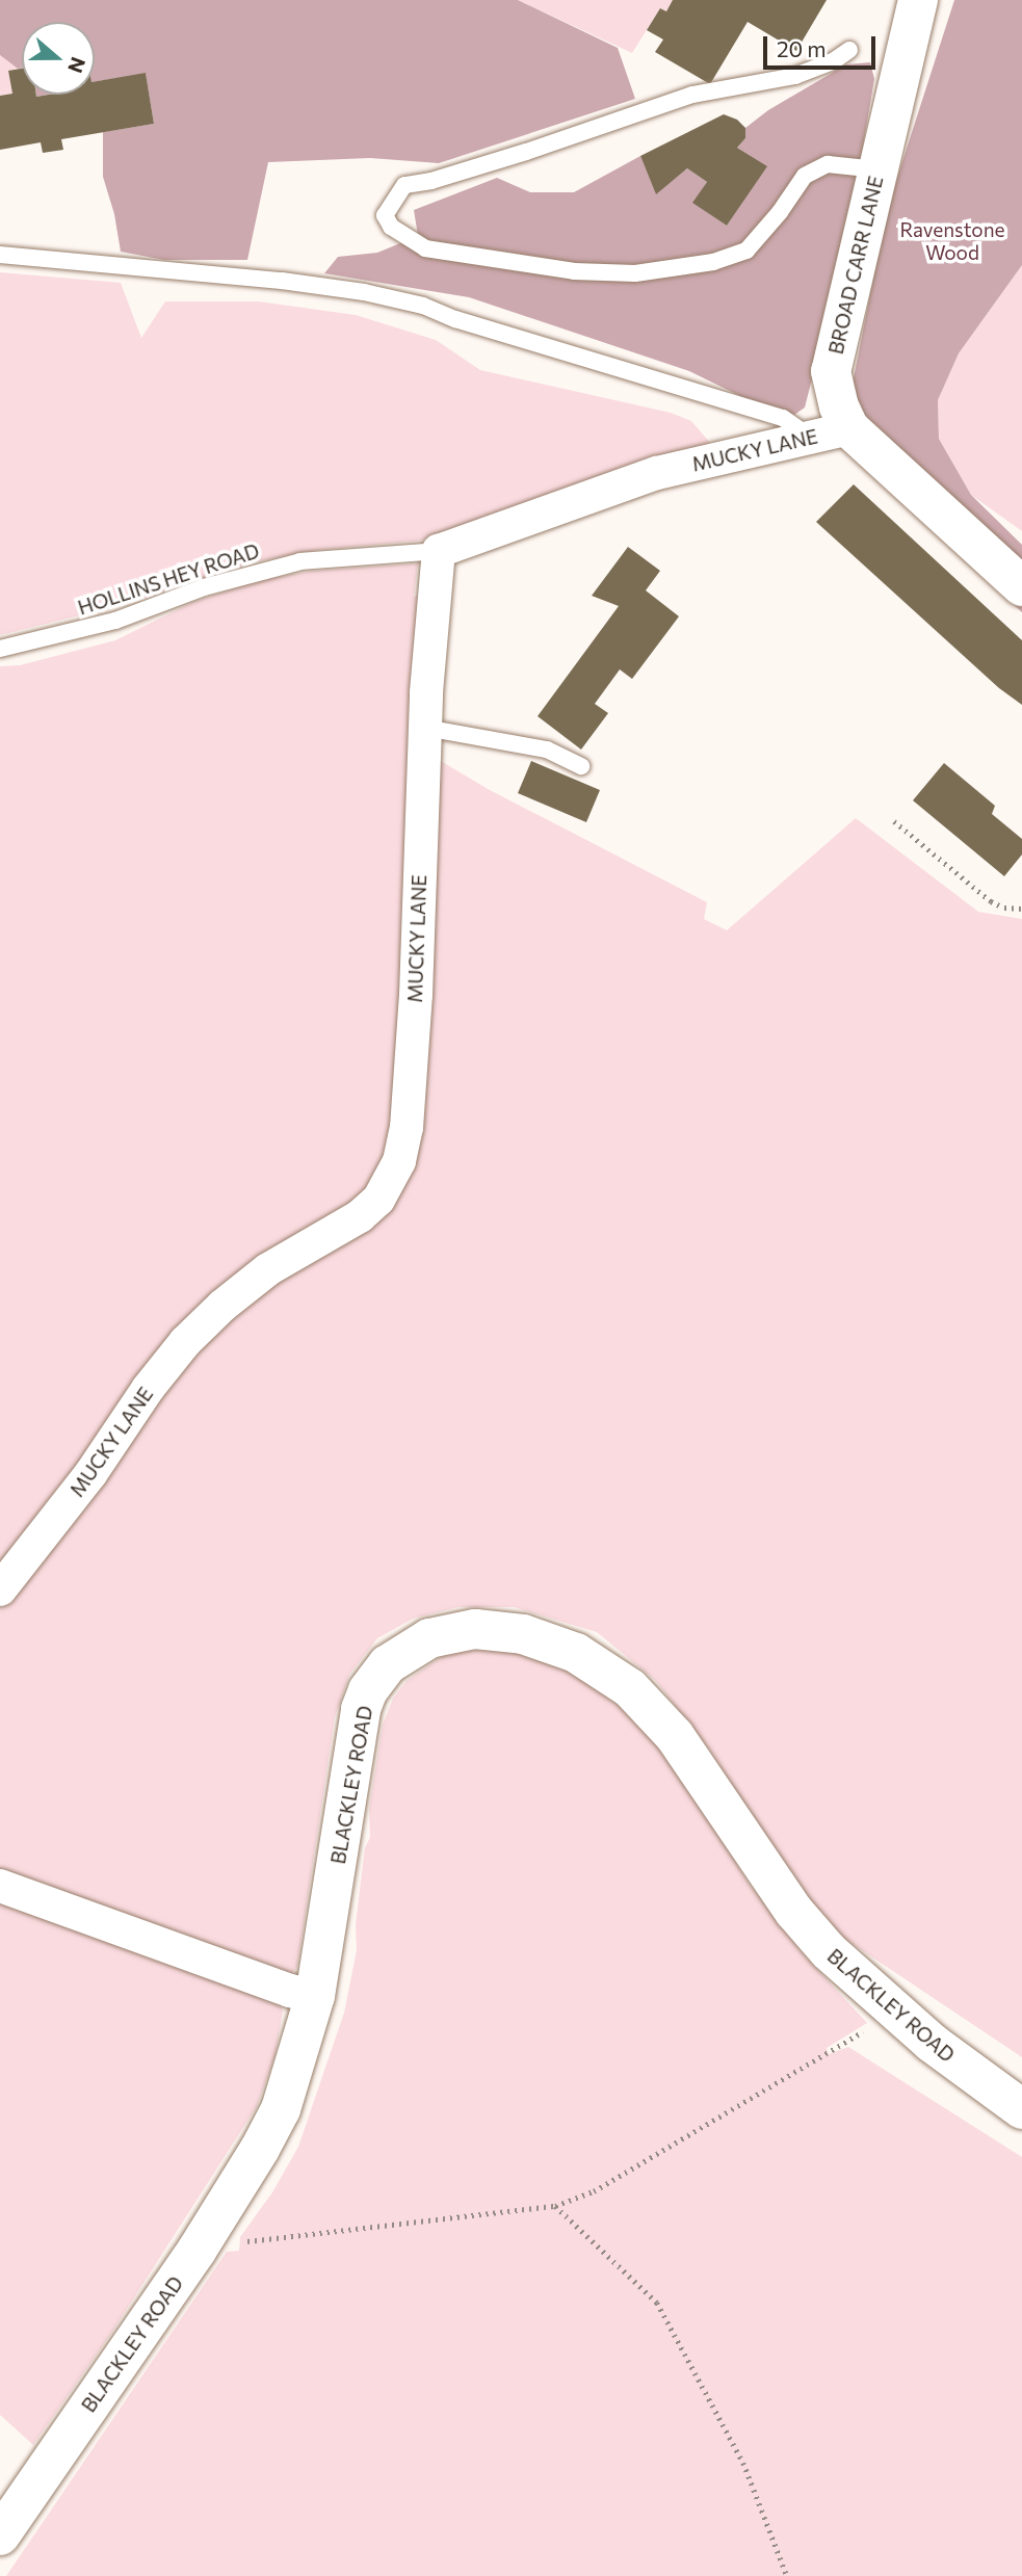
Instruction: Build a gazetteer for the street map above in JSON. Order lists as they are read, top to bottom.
{
  "streets": {
    "street": ["BROAD CARR LANE", "MUCKY LANE", "BLACKLEY ROAD"],
    "lane": ["HOLLINS HEY ROAD"]
  },
  "crossings": [
    ["BROAD CARR LANE", "MUCKY LANE"],
    ["MUCKY LANE", "HOLLINS HEY ROAD"]
  ],
  "parks": ["Ravenstone Wood"],
  "scale_bar": "20 m",
  "north": "right"
}
